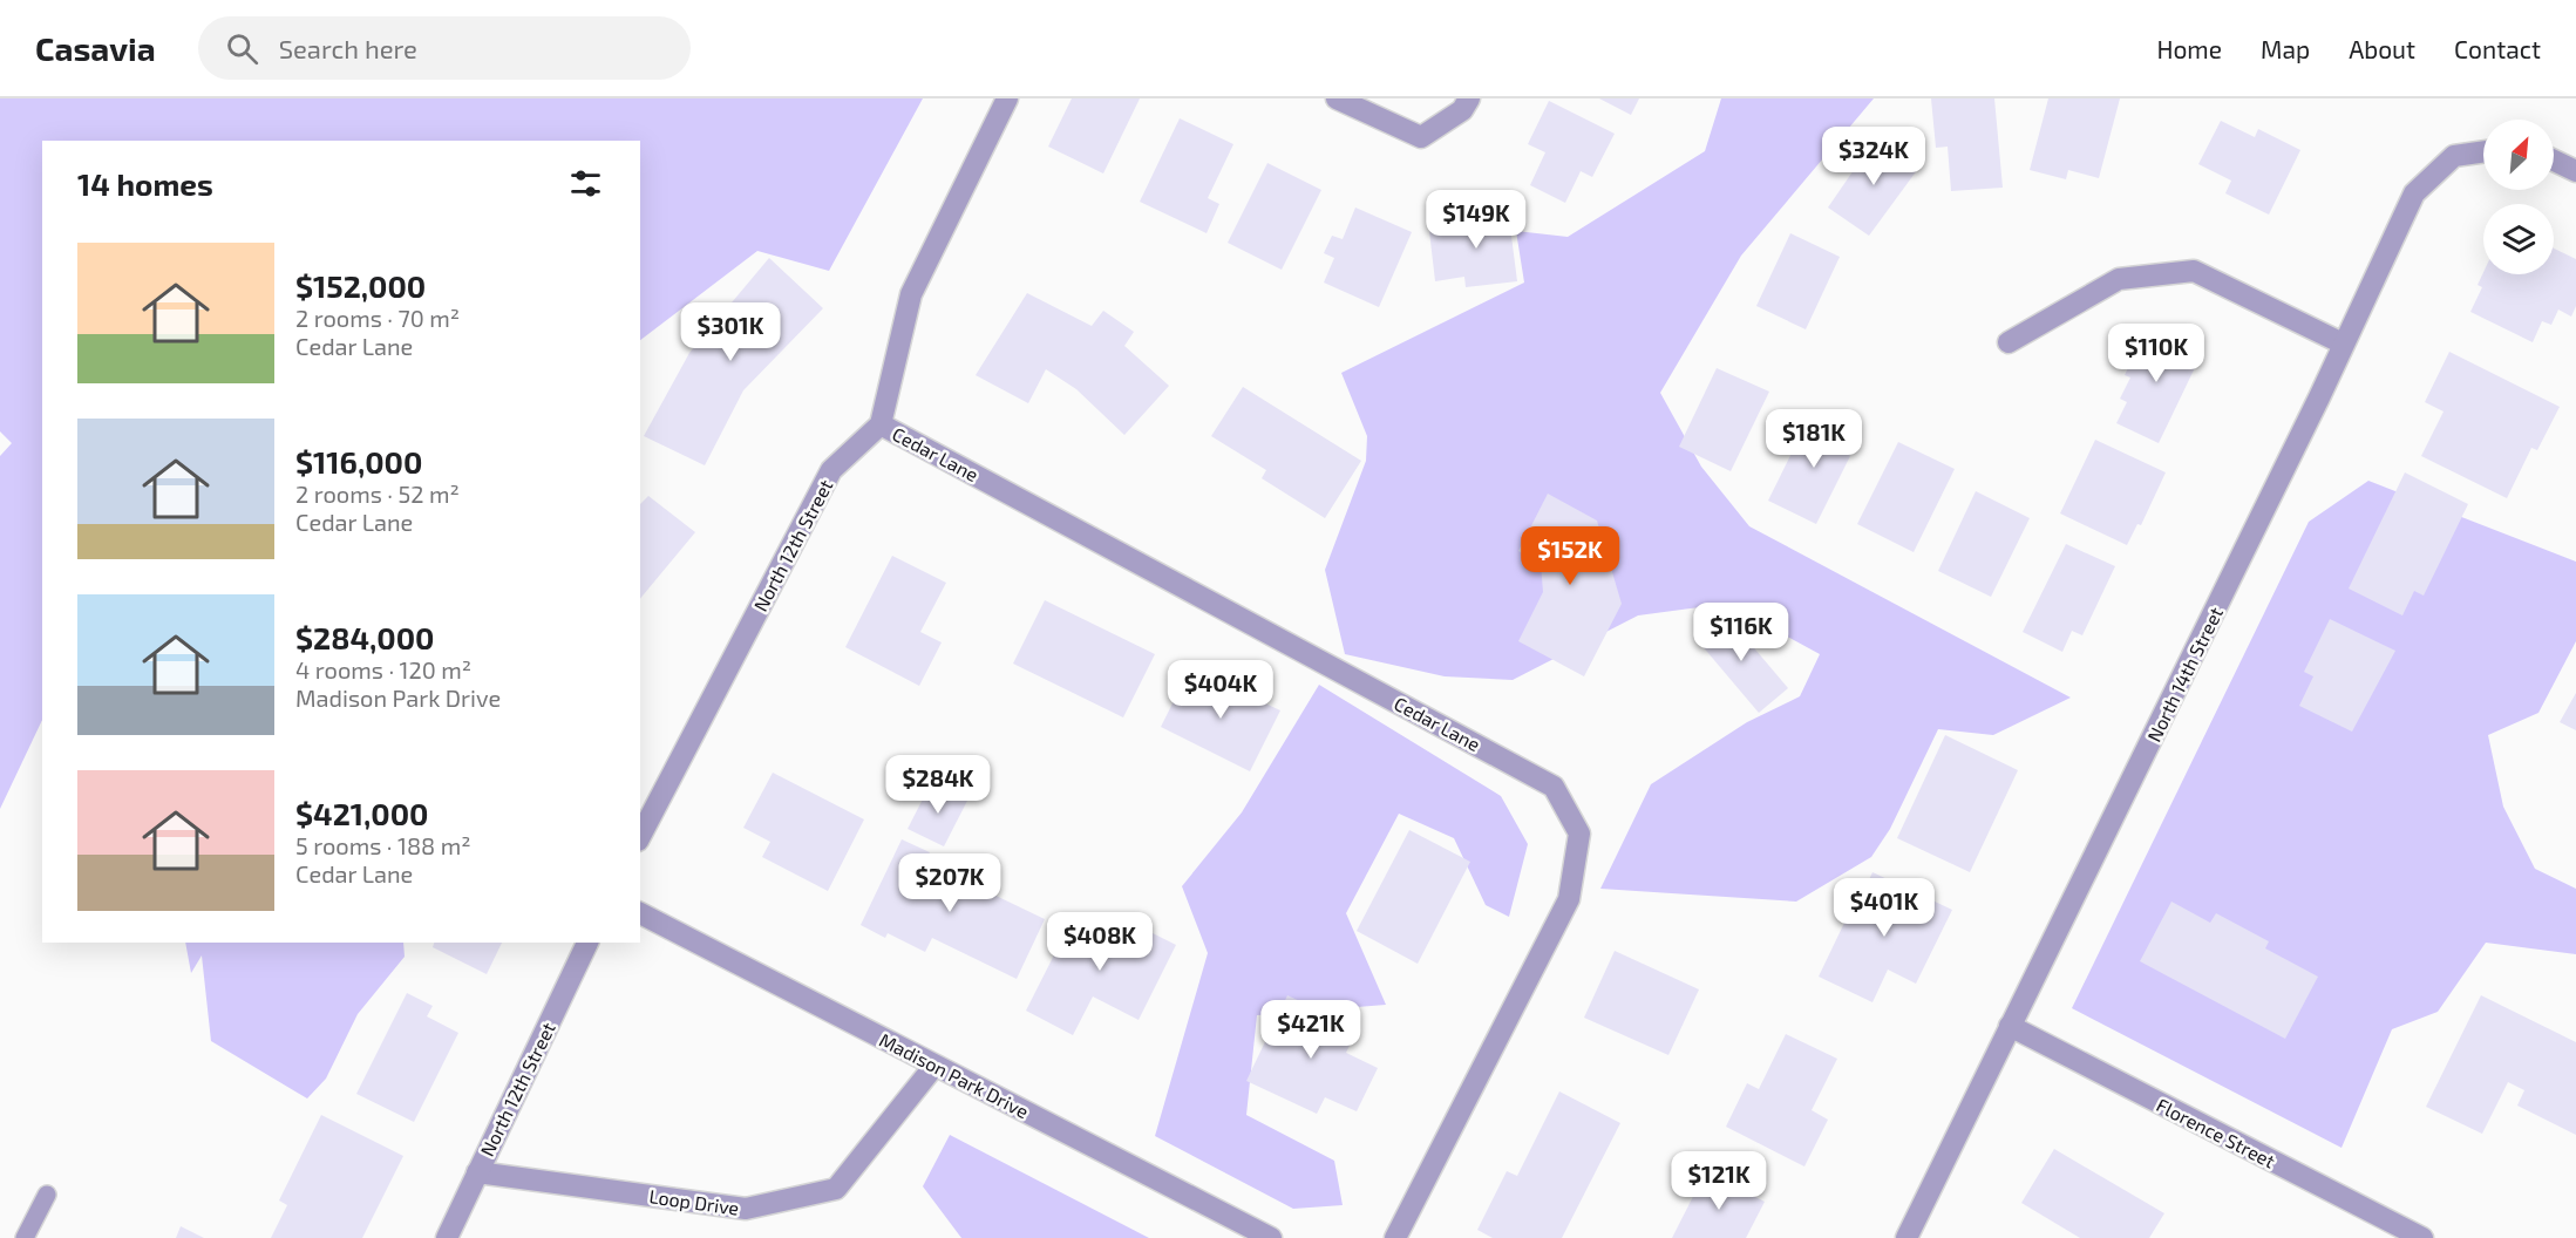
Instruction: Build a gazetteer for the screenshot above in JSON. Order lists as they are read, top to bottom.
{
  "streets": {
    "street": [
      "Cedar Lane",
      "North 12th Street",
      "North 14th Street",
      "Madison Park Drive",
      "Florence Street",
      "Loop Drive"
    ]
  },
  "crossings": [
    ["Cedar Lane", "North 12th Street"],
    ["North 12th Street", "Loop Drive"],
    ["North 14th Street", "Florence Street"],
    ["Madison Park Drive", "Loop Drive"]
  ],
  "north": "top right",
  "page": {
    "header": "Casavia",
    "search": "Search here",
    "nav": [
      "Home",
      "Map",
      "About",
      "Contact"
    ],
    "price": [
      "$324K",
      "$149K",
      "$301K",
      "$110K",
      "$181K",
      "$152K",
      "$116K",
      "$404K",
      "$284K",
      "$207K",
      "$401K",
      "$408K",
      "$421K",
      "$121K"
    ],
    "heading": "14 homes",
    "list": [
      {
        "name": "$152,000",
        "note": "2 rooms · 70 m² · Cedar Lane"
      },
      {
        "name": "$116,000",
        "note": "2 rooms · 52 m² · Cedar Lane"
      },
      {
        "name": "$284,000",
        "note": "4 rooms · 120 m² · Madison Park Drive"
      },
      {
        "name": "$421,000",
        "note": "5 rooms · 188 m² · Cedar Lane"
      }
    ]
  }
}
